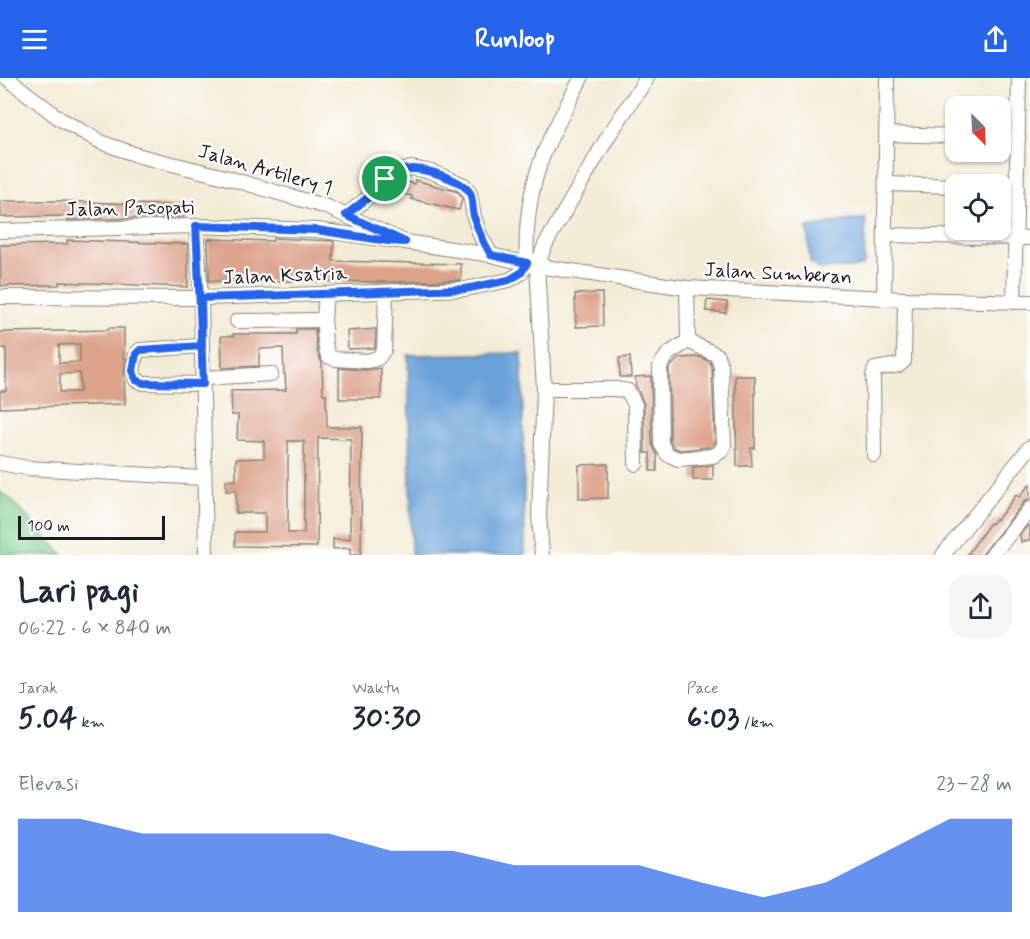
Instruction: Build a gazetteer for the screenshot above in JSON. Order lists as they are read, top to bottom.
{
  "streets": {
    "street": [
      "Jalan Artilery 1",
      "Jalan Pasopati",
      "Jalan Sumberan",
      "Jalan Ksatria"
    ]
  },
  "crossings": [
    ["Jalan Artilery 1", "Jalan Pasopati"],
    ["Jalan Artilery 1", "Jalan Sumberan"],
    ["Jalan Artilery 1", "Jalan Ksatria"],
    ["Jalan Sumberan", "Jalan Ksatria"]
  ],
  "scale_bar": "100 m",
  "north": "bottom right",
  "page": {
    "header": "Runloop",
    "scale": "100 m",
    "heading": ["Lari pagi", "06:22 · 6 × 840 m"],
    "stats": [
      ["Jarak", "5.04 km"],
      ["Waktu", "30:30"],
      ["Pace", "6:03 /km"]
    ],
    "chart": ["Elevasi", "23–28 m"]
  }
}
